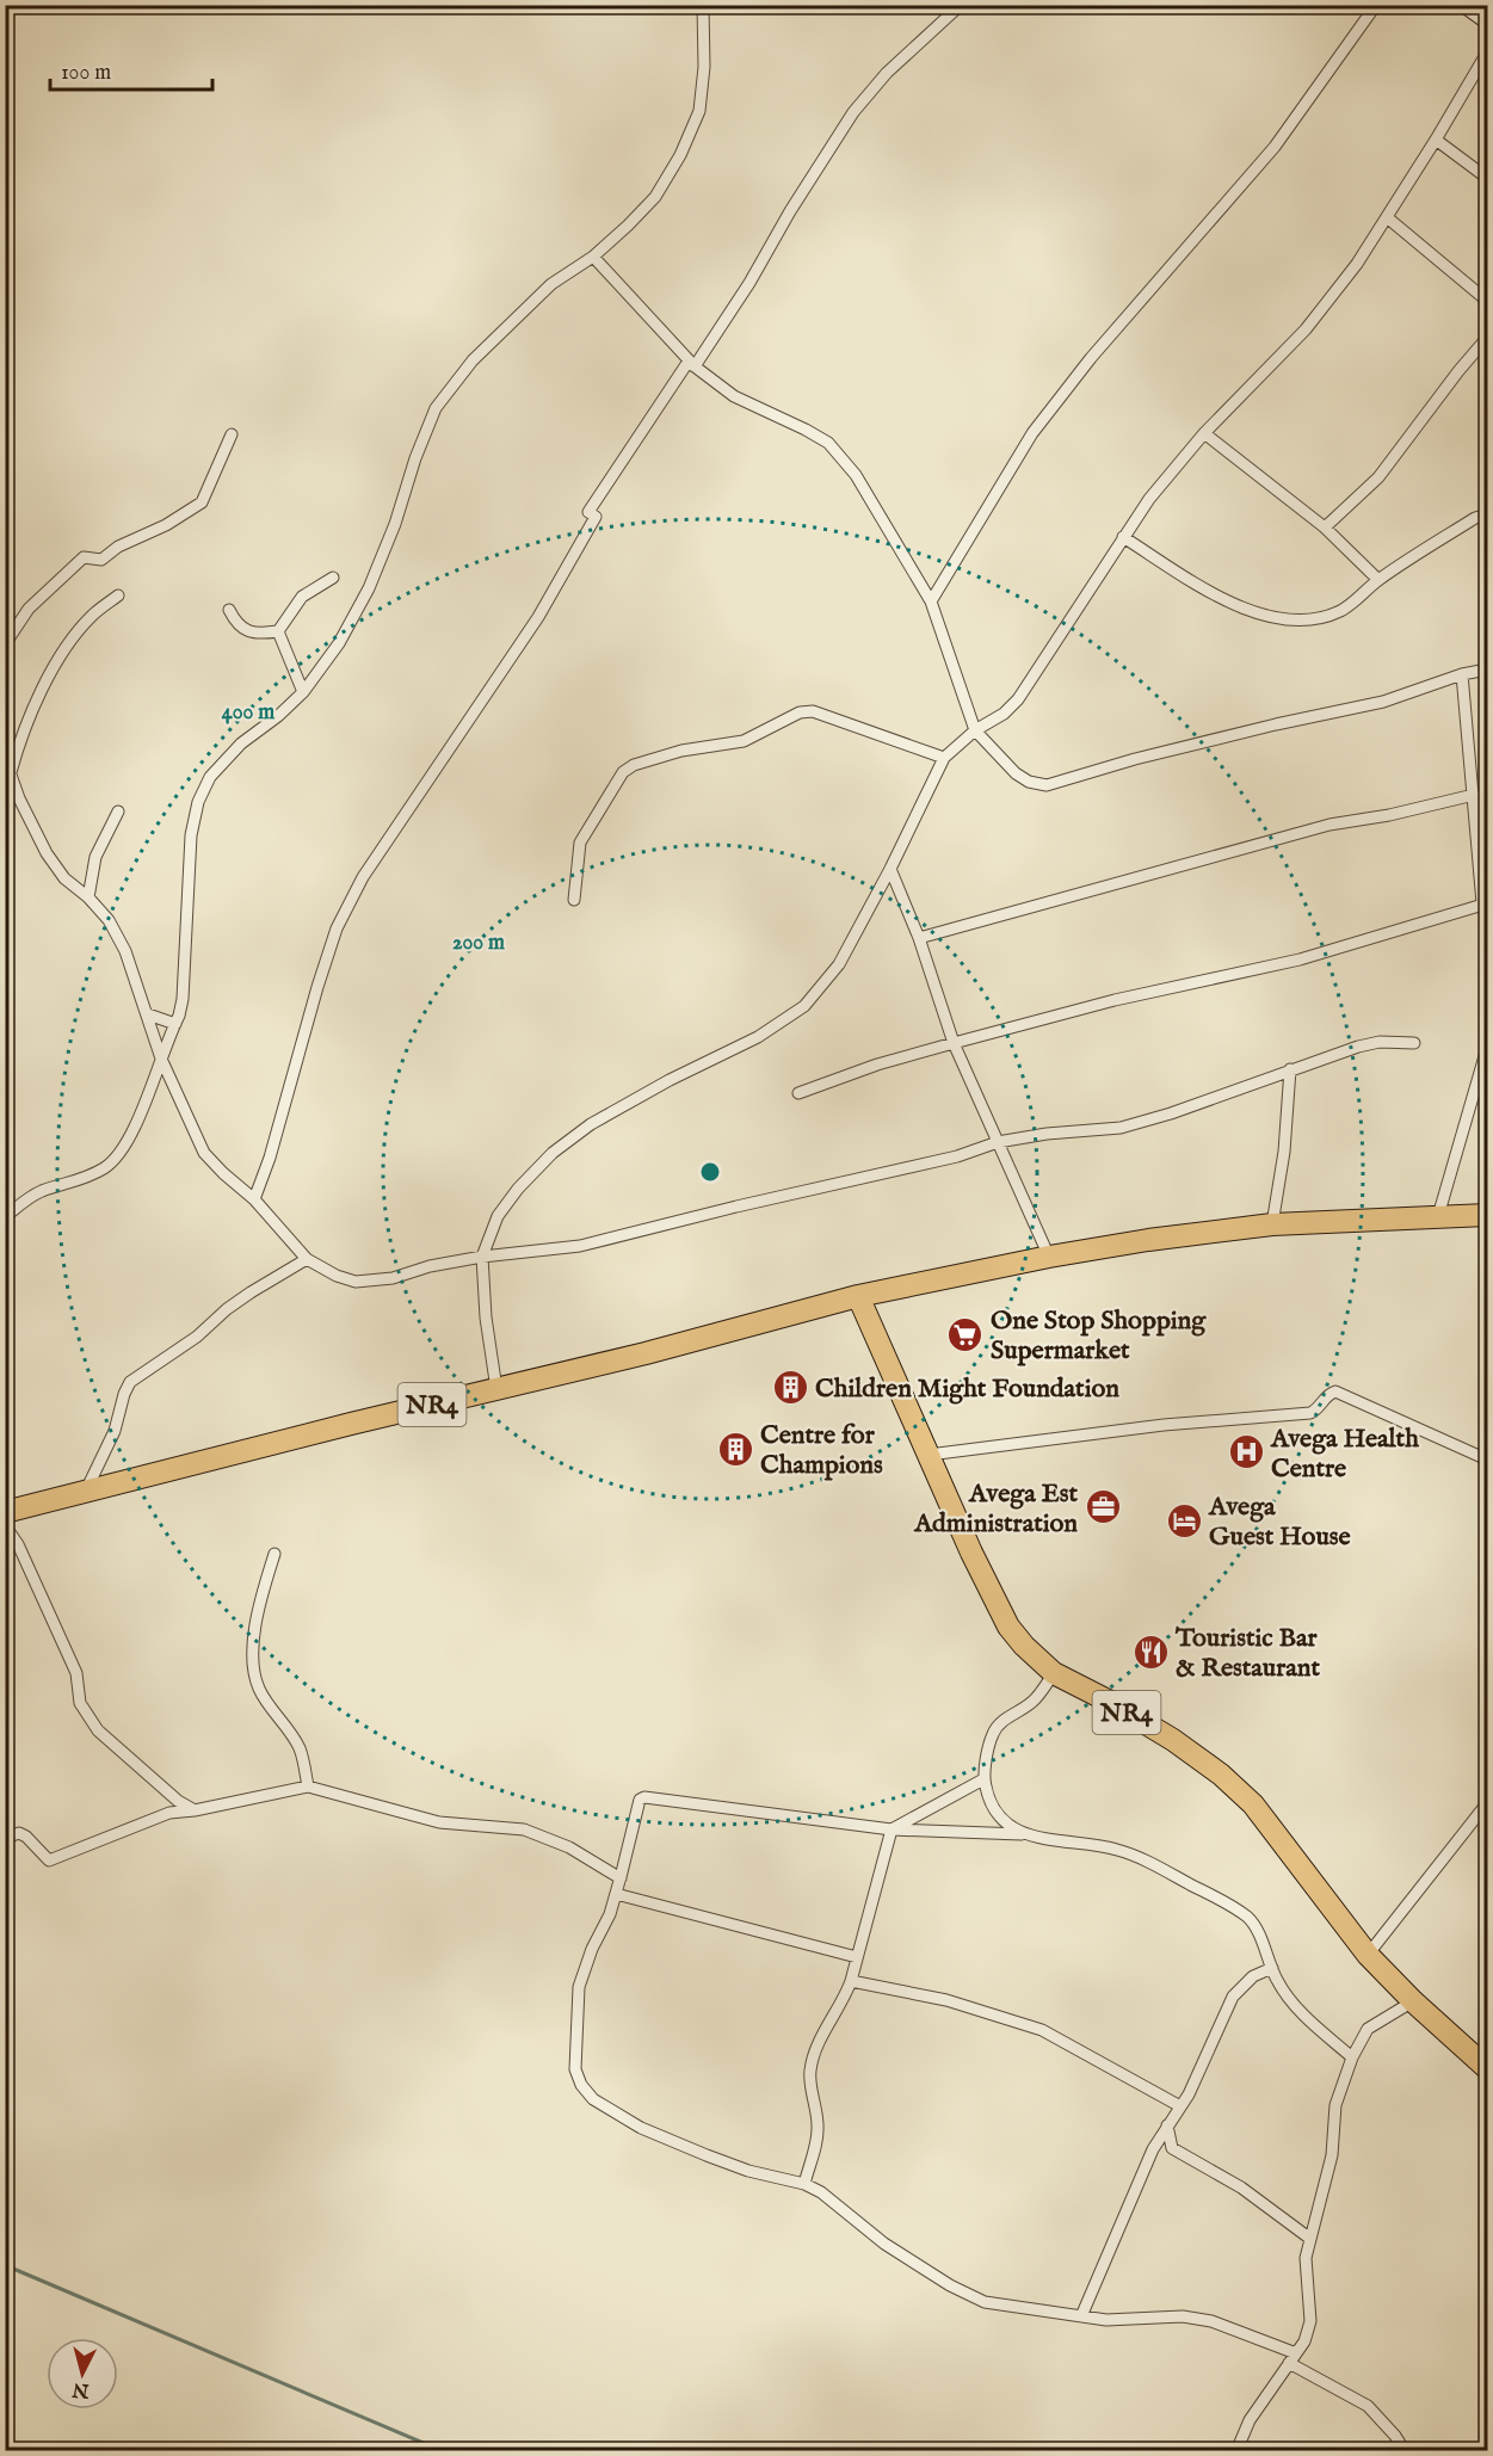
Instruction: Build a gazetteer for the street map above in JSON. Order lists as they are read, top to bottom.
{
  "streets": {
    "highway": ["NR4"]
  },
  "places": {
    "supermarket": ["One Stop Shopping Supermarket"],
    "building": ["Children Might Foundation", "Centre for Champions"],
    "hospital": ["Avega Health Centre"],
    "office": ["Avega Est Administration"],
    "hotel": ["Avega Guest House"],
    "restaurant": ["Touristic Bar & Restaurant"]
  },
  "scale_bar": "100 m",
  "north": "bottom",
  "rings": ["400 m", "200 m"]
}
